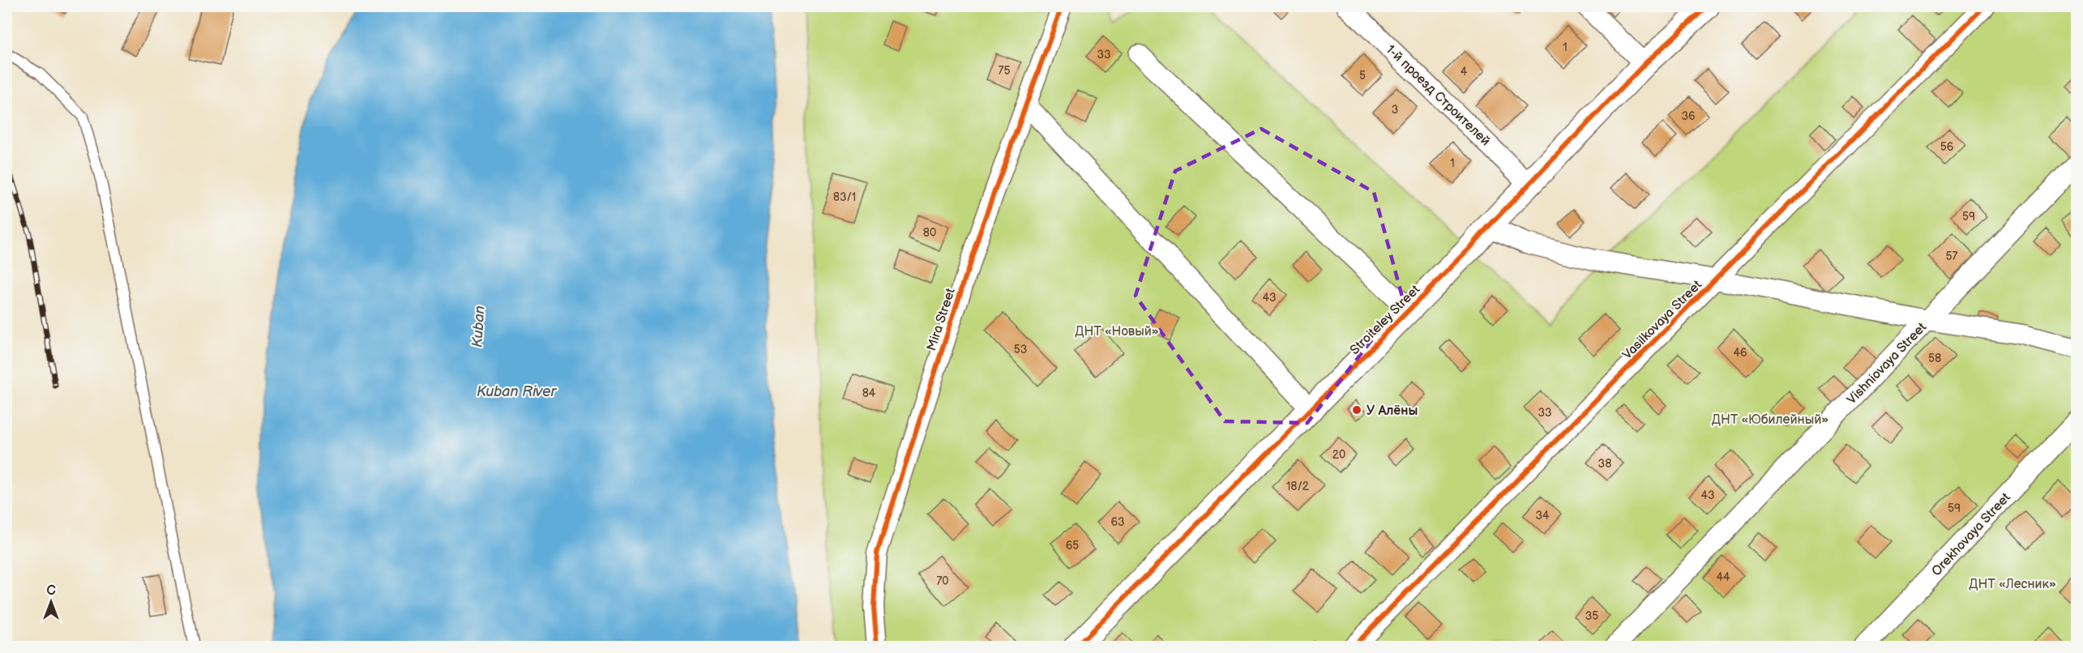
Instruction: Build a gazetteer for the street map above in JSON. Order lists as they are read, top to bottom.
{
  "streets": {
    "street": [
      "1-й проезд Строителей",
      "Mira Street",
      "Stroiteley Street",
      "Vasilkovaya Street",
      "Vishniovaya Street",
      "Orekhovaya Street"
    ]
  },
  "crossings": [
    ["1-й проезд Строителей", "Stroiteley Street"]
  ],
  "water": ["Kuban", "Kuban River"],
  "parks": ["ДНТ «Новый»", "ДНТ «Юбилейный»", "ДНТ «Лесник»"],
  "places": ["У Алёны"],
  "house_numbers": [
    "1",
    "33",
    "75",
    "4",
    "5",
    "3",
    "36",
    "56",
    "1",
    "83/1",
    "59",
    "80",
    "57",
    "43",
    "53",
    "46",
    "58",
    "84",
    "33",
    "20",
    "38",
    "18/2",
    "43",
    "59",
    "34",
    "63",
    "65",
    "44",
    "70",
    "35"
  ],
  "north": "top"
}
